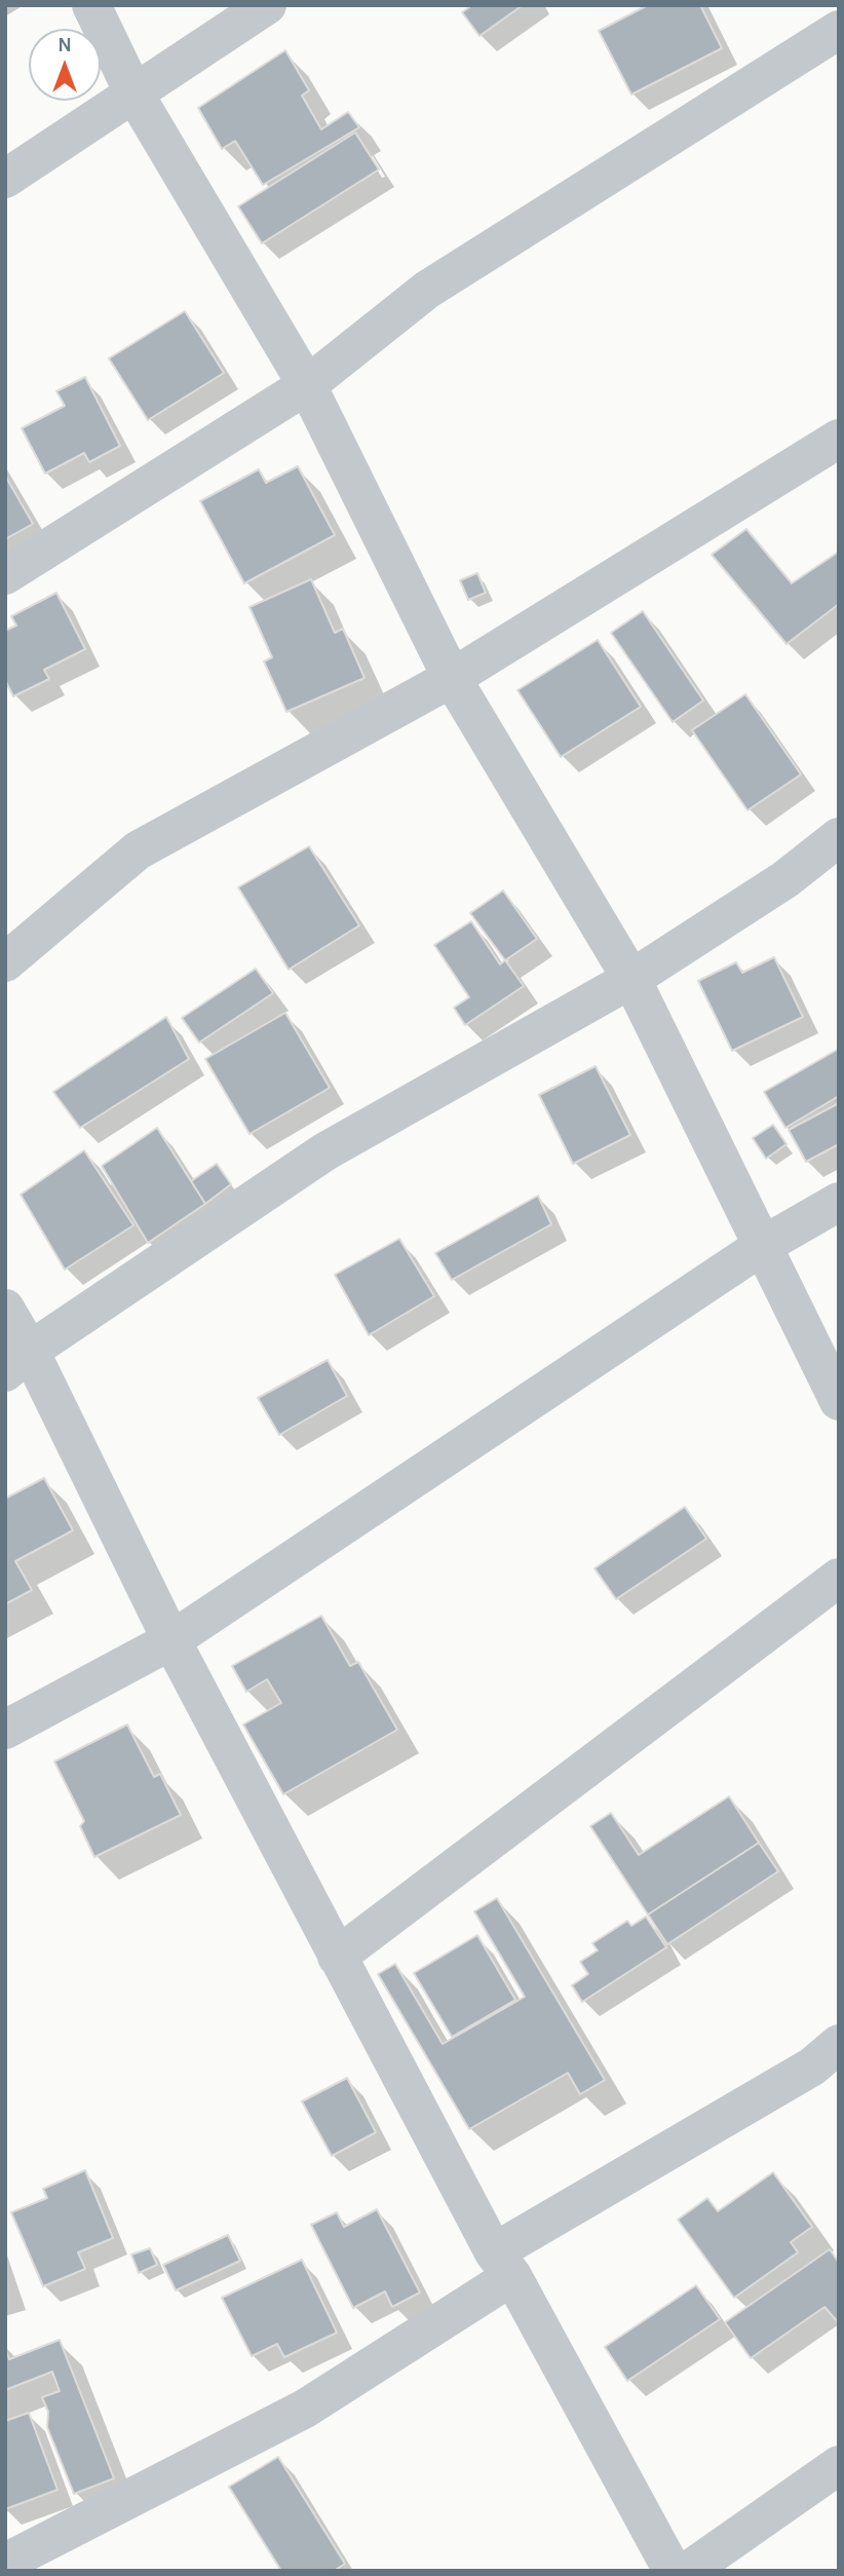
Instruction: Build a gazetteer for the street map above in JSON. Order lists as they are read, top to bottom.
{
  "north": "top"
}
